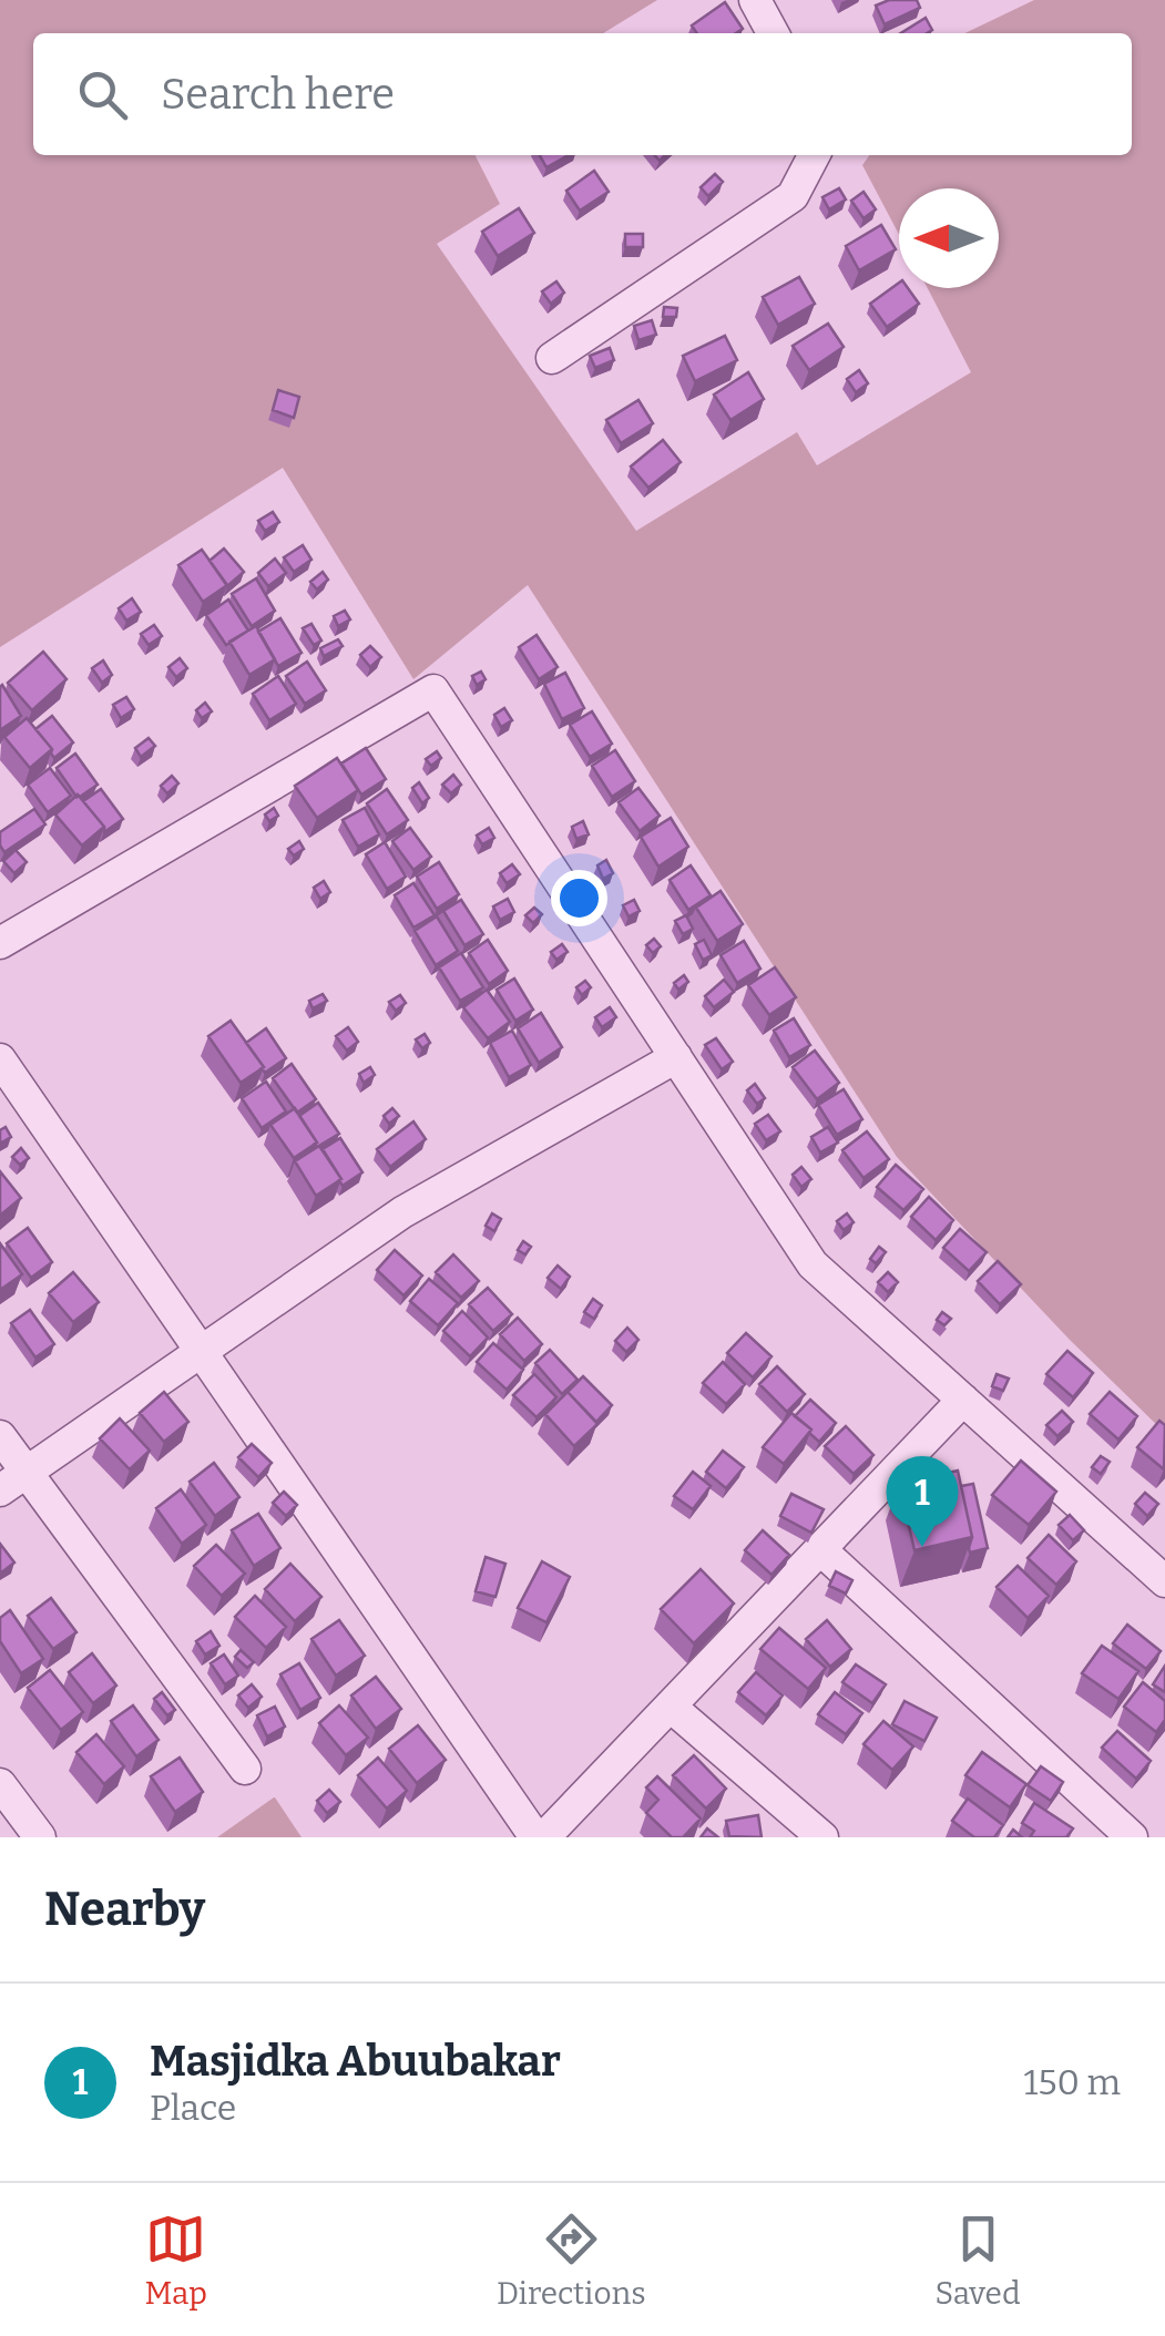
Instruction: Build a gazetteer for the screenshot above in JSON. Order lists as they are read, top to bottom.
{
  "north": "left",
  "page": {
    "search": "Search here",
    "pins": "1",
    "heading": "Nearby",
    "list": [
      {
        "mark": "1",
        "name": "Masjidka Abuubakar",
        "note": "Place",
        "value": "150 m"
      }
    ],
    "nav": ["Map", "Directions", "Saved"]
  }
}
